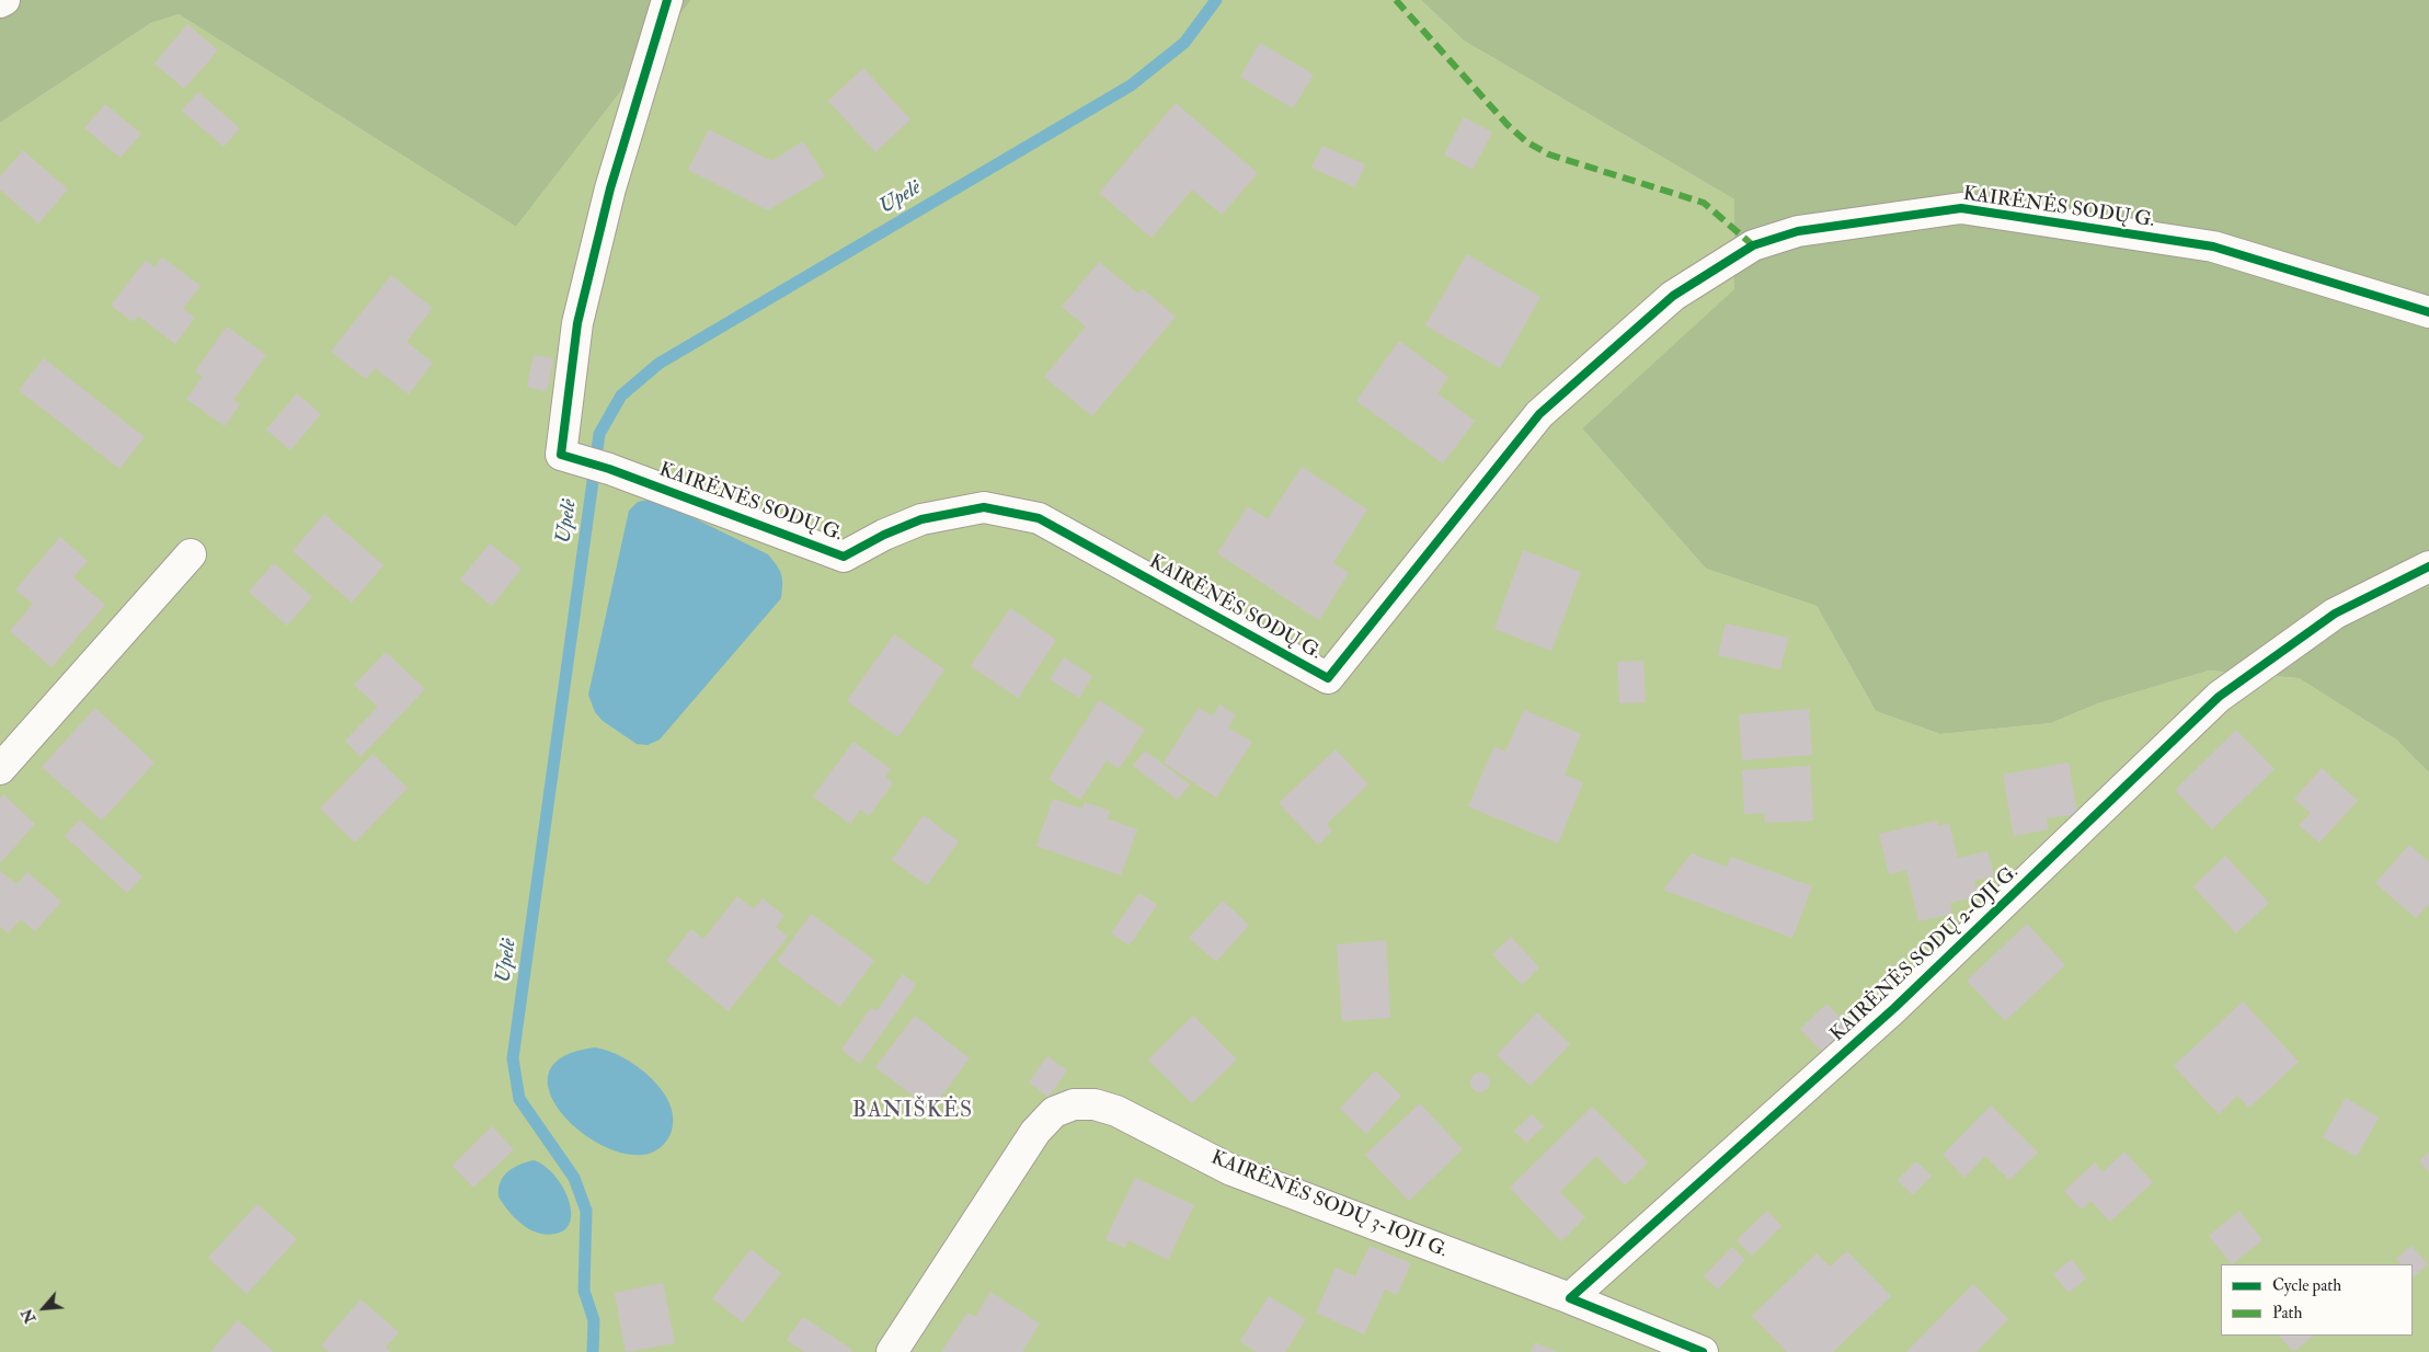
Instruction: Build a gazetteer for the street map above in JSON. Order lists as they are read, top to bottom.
{
  "streets": {
    "street": ["KAIRĖNĖS SODŲ G.", "KAIRĖNĖS SODŲ 2-OJI G.", "KAIRĖNĖS SODŲ 3-IOJI G."]
  },
  "crossings": [
    ["KAIRĖNĖS SODŲ 2-OJI G.", "KAIRĖNĖS SODŲ 3-IOJI G."]
  ],
  "districts": ["BANIŠKĖS"],
  "water": ["Upelė"],
  "legend": ["Cycle path", "Path"],
  "north": "bottom left"
}
